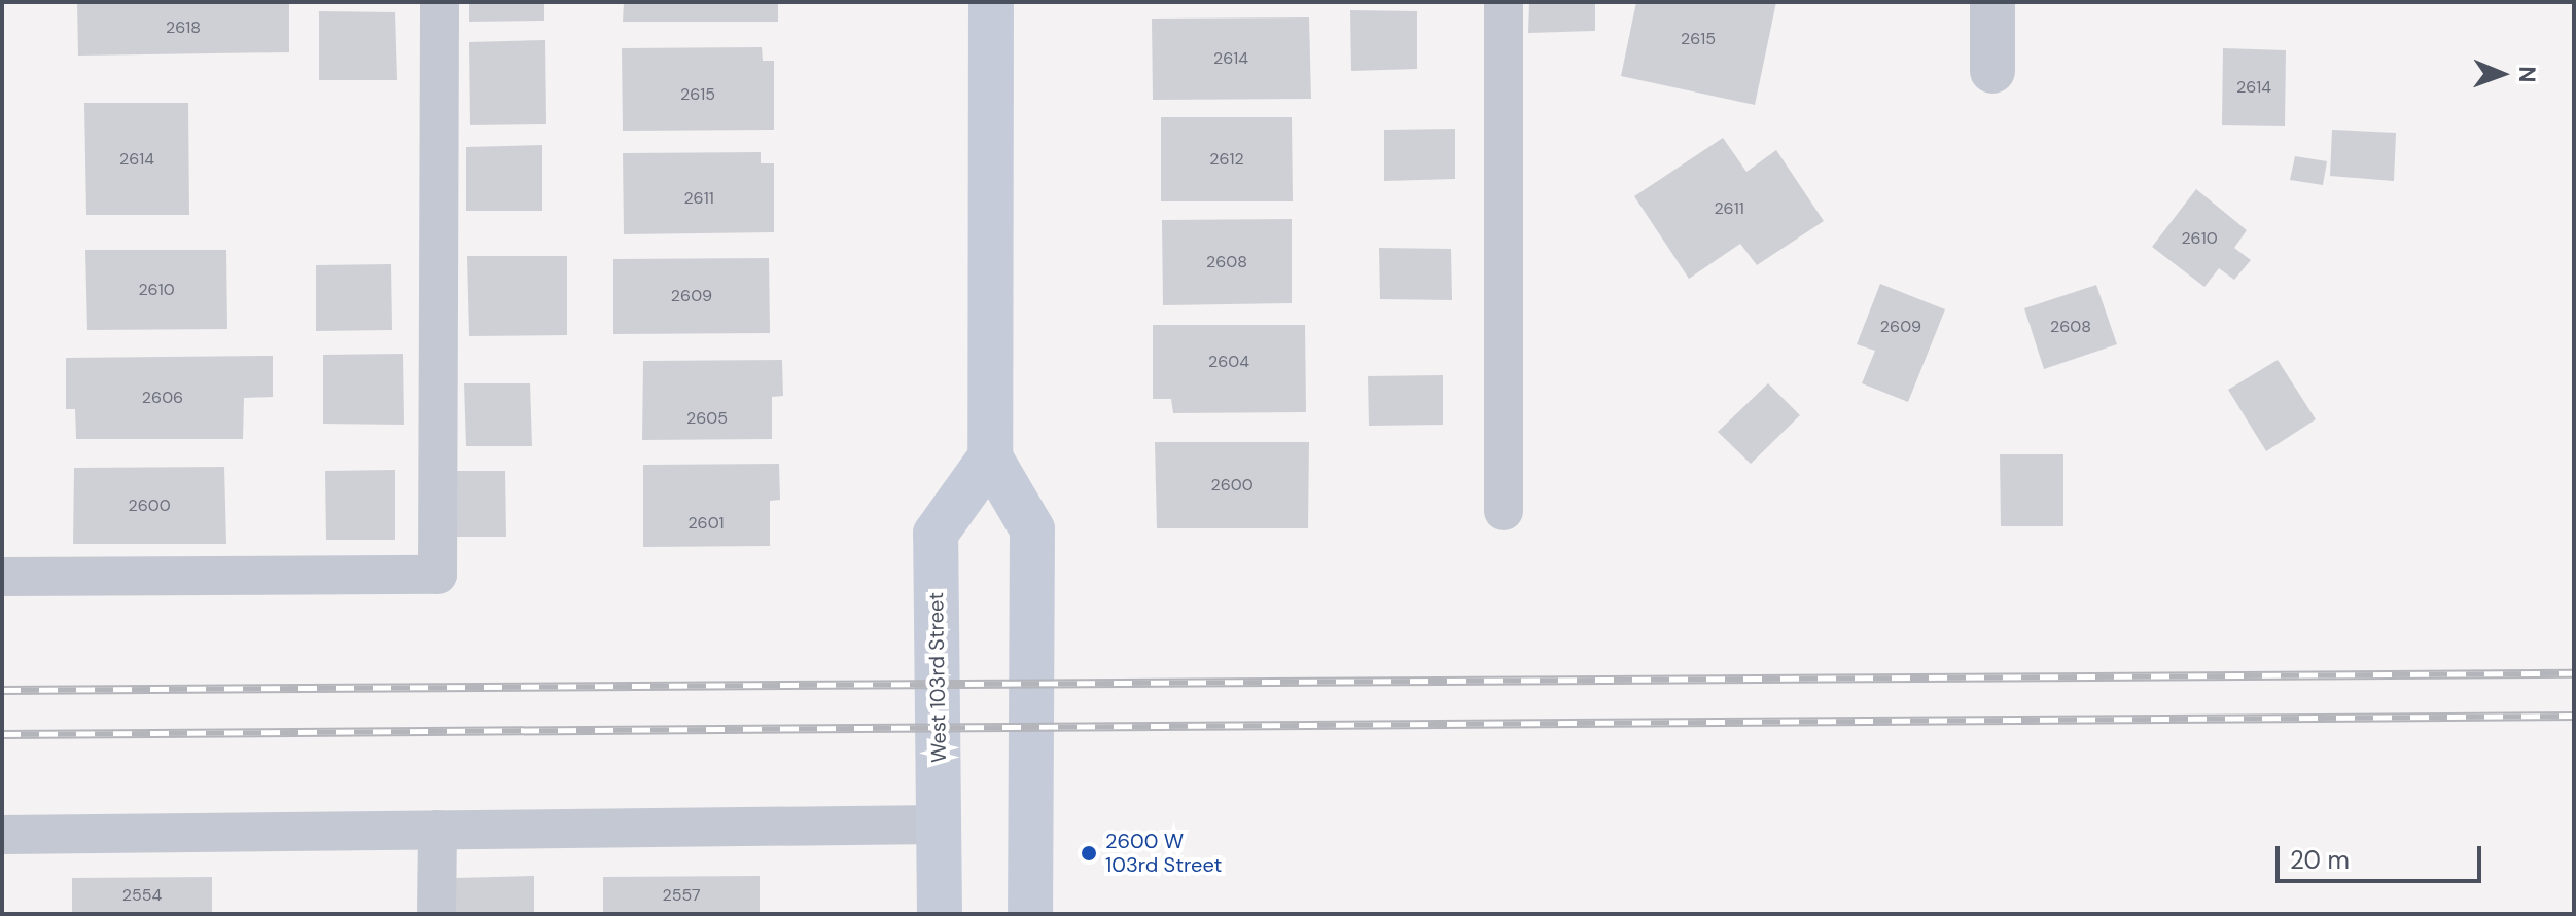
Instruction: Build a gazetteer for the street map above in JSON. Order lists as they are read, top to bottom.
{
  "streets": {
    "main road": ["West 103rd Street"]
  },
  "places": ["2600 W 103rd Street"],
  "house_numbers": [
    "2618",
    "2615",
    "2614",
    "2614",
    "2615",
    "2614",
    "2612",
    "2611",
    "2611",
    "2610",
    "2608",
    "2610",
    "2609",
    "2609",
    "2608",
    "2604",
    "2606",
    "2605",
    "2600",
    "2600",
    "2601",
    "2554",
    "2557"
  ],
  "scale_bar": "20 m",
  "north": "right"
}
